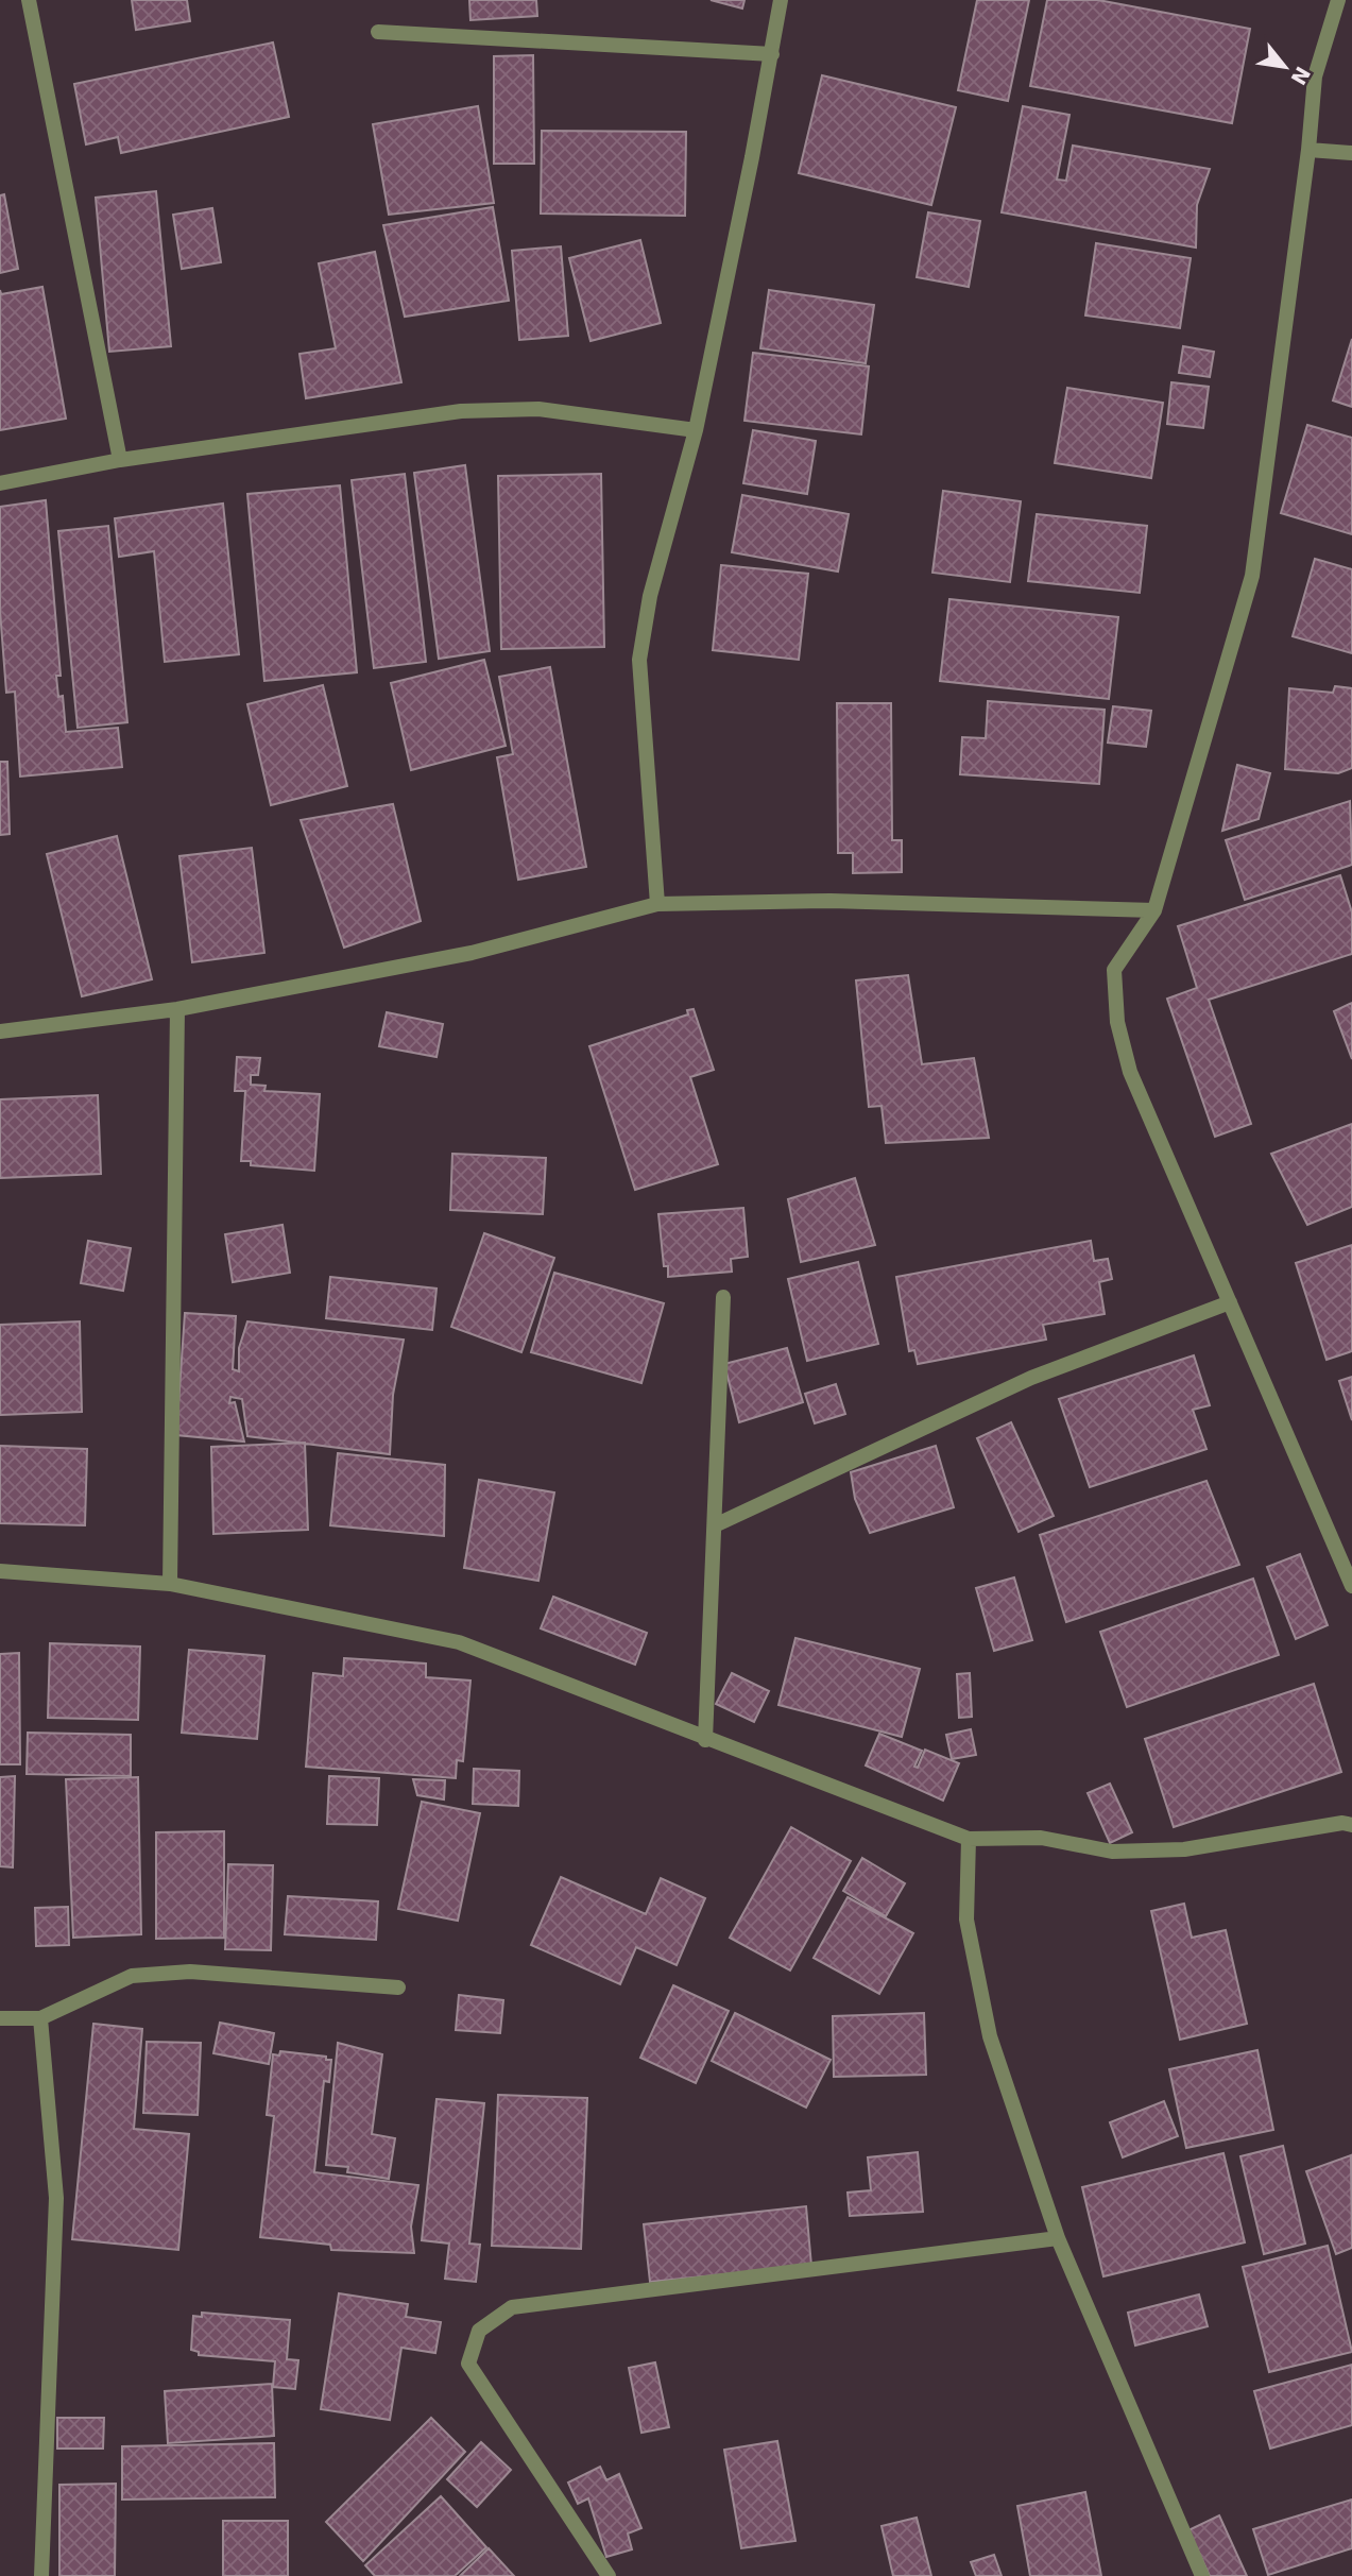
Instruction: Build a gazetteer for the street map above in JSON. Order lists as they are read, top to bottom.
{
  "north": "bottom right"
}
